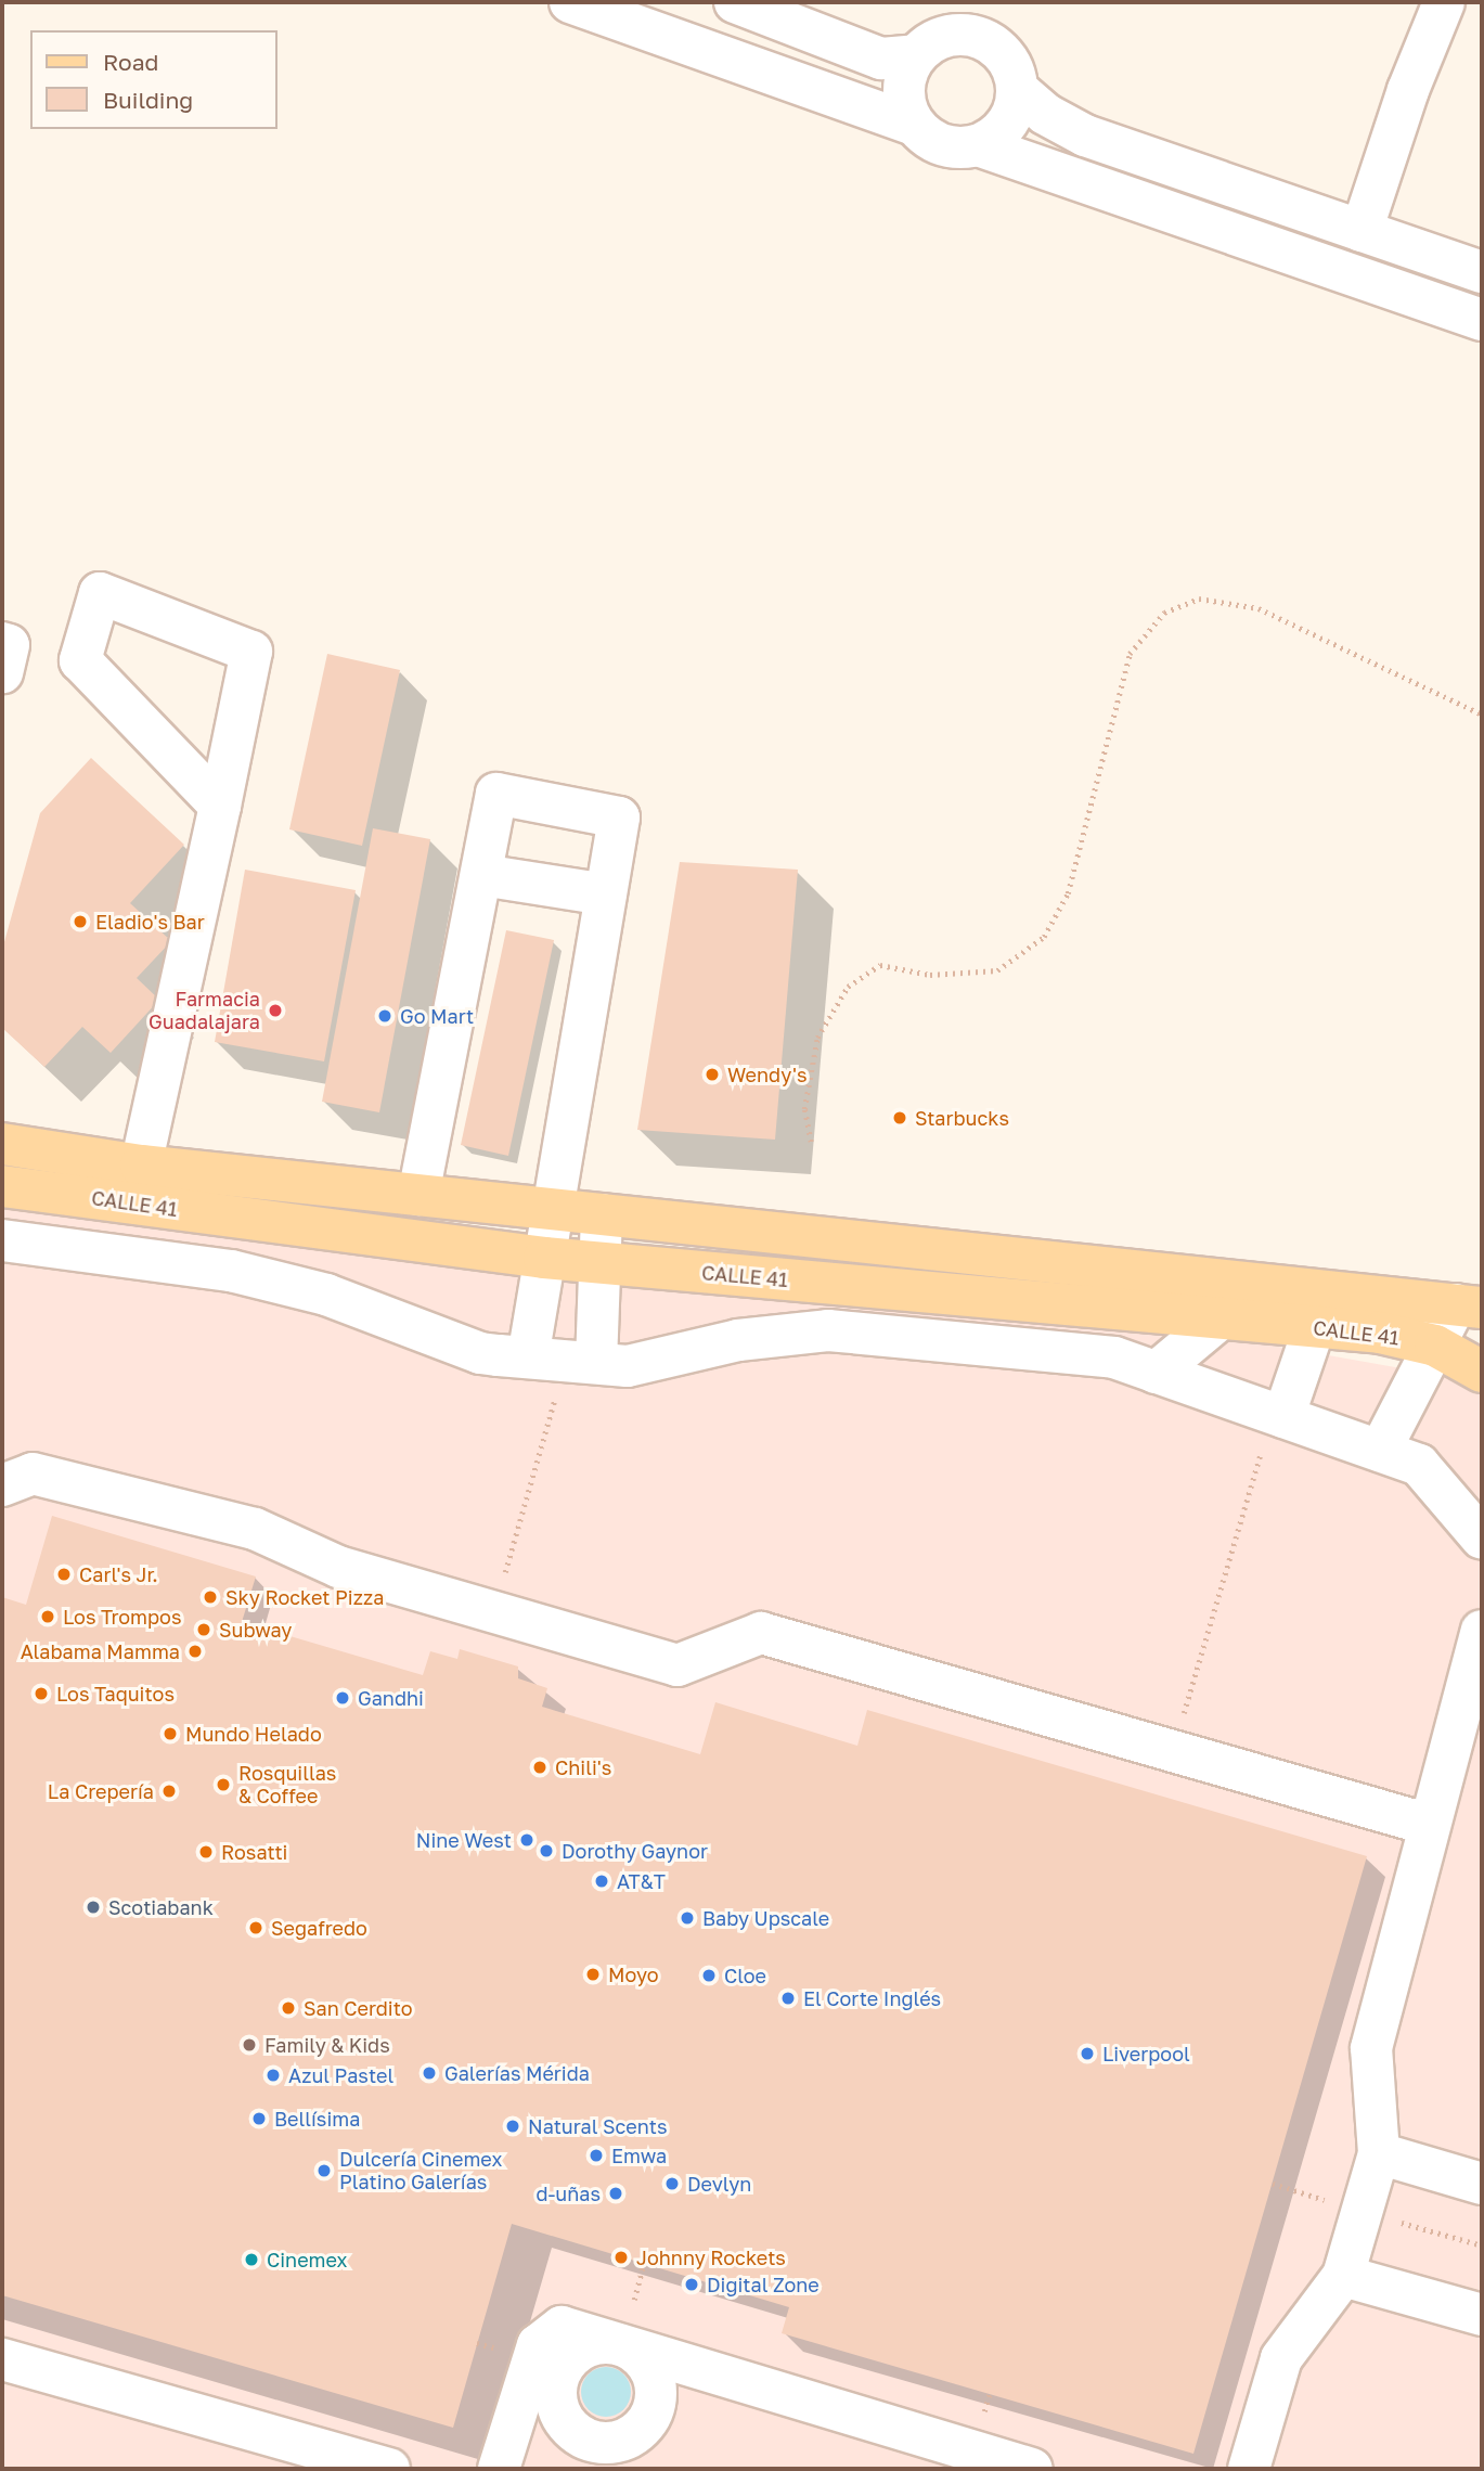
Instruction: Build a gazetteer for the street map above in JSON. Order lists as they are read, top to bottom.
{
  "streets": {
    "main road": ["CALLE 41"]
  },
  "places": [
    "Eladio's Bar",
    "Farmacia Guadalajara",
    "Go Mart",
    "Wendy's",
    "Starbucks",
    "Carl's Jr.",
    "Sky Rocket Pizza",
    "Los Trompos",
    "Subway",
    "Alabama Mamma",
    "Los Taquitos",
    "Gandhi",
    "Mundo Helado",
    "Chili's",
    "Rosquillas & Coffee",
    "La Crepería",
    "Nine West",
    "Dorothy Gaynor",
    "Rosatti",
    "AT&T",
    "Scotiabank",
    "Baby Upscale",
    "Segafredo",
    "Moyo",
    "Cloe",
    "El Corte Inglés",
    "San Cerdito",
    "Family & Kids",
    "Liverpool",
    "Galerías Mérida",
    "Azul Pastel",
    "Bellísima",
    "Natural Scents",
    "Emwa",
    "Dulcería Cinemex Platino Galerías",
    "Devlyn",
    "d-uñas",
    "Johnny Rockets",
    "Cinemex",
    "Digital Zone"
  ],
  "legend": ["Road", "Building"]
}
